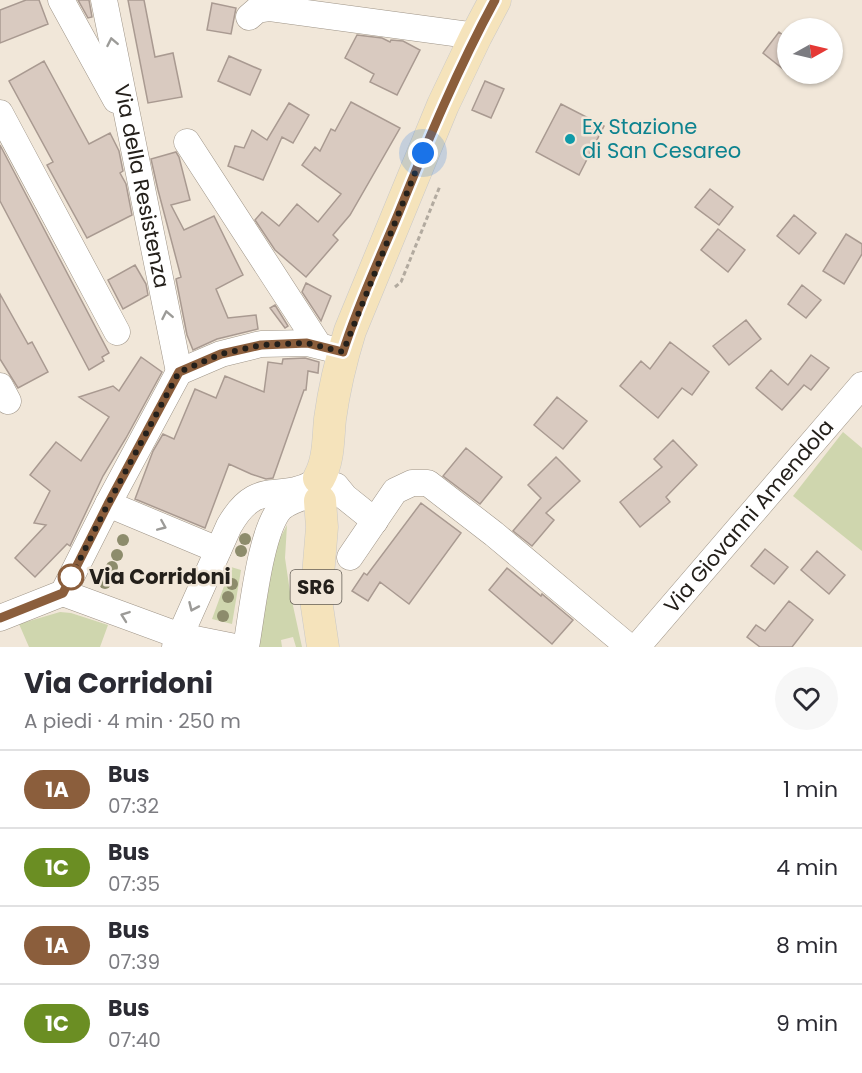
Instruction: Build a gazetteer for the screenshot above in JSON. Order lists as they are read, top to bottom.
{
  "streets": {
    "main road": ["SR6"],
    "street": ["Via della Resistenza", "Via Giovanni Amendola"]
  },
  "places": ["Ex Stazione di San Cesareo", "Via Corridoni"],
  "lines": ["bus line 1A"],
  "north": "right",
  "page": {
    "heading": ["Via Corridoni", "A piedi · 4 min · 250 m"],
    "list": [
      {
        "mark": "1A",
        "name": "Bus",
        "note": "07:32",
        "value": "1 min"
      },
      {
        "mark": "1C",
        "name": "Bus",
        "note": "07:35",
        "value": "4 min"
      },
      {
        "mark": "1A",
        "name": "Bus",
        "note": "07:39",
        "value": "8 min"
      },
      {
        "mark": "1C",
        "name": "Bus",
        "note": "07:40",
        "value": "9 min"
      }
    ]
  }
}
